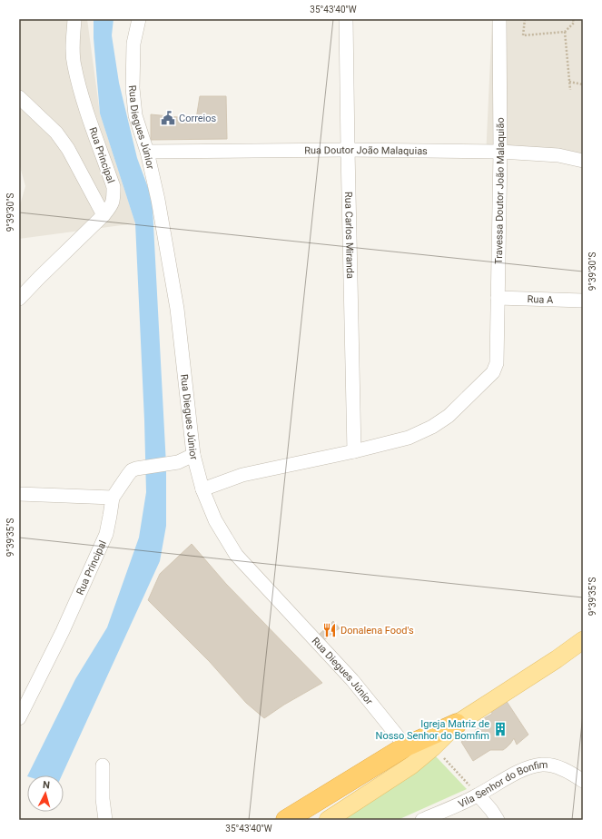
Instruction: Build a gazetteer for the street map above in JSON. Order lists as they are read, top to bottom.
{
  "streets": {
    "street": [
      "Rua Diegues Júnior",
      "Rua Doutor João Malaquias",
      "Rua Principal",
      "Travessa Doutor João Malaquião",
      "Rua Carlos Miranda",
      "Rua A",
      "Vila Senhor do Bonfim"
    ]
  },
  "crossings": [
    ["Rua Diegues Júnior", "Rua Doutor João Malaquias"],
    ["Rua Doutor João Malaquias", "Travessa Doutor João Malaquião"],
    ["Rua Doutor João Malaquias", "Rua Carlos Miranda"],
    ["Travessa Doutor João Malaquião", "Rua Carlos Miranda"],
    ["Travessa Doutor João Malaquião", "Rua A"]
  ],
  "places": {
    "public building": ["Correios"],
    "restaurant": ["Donalena Food's"],
    "building": ["Igreja Matriz de Nosso Senhor do Bomfim"]
  },
  "north": "top",
  "coordinates": ["35°43'40\"W", "9°39'30\"S", "9°39'35\"S"]
}
